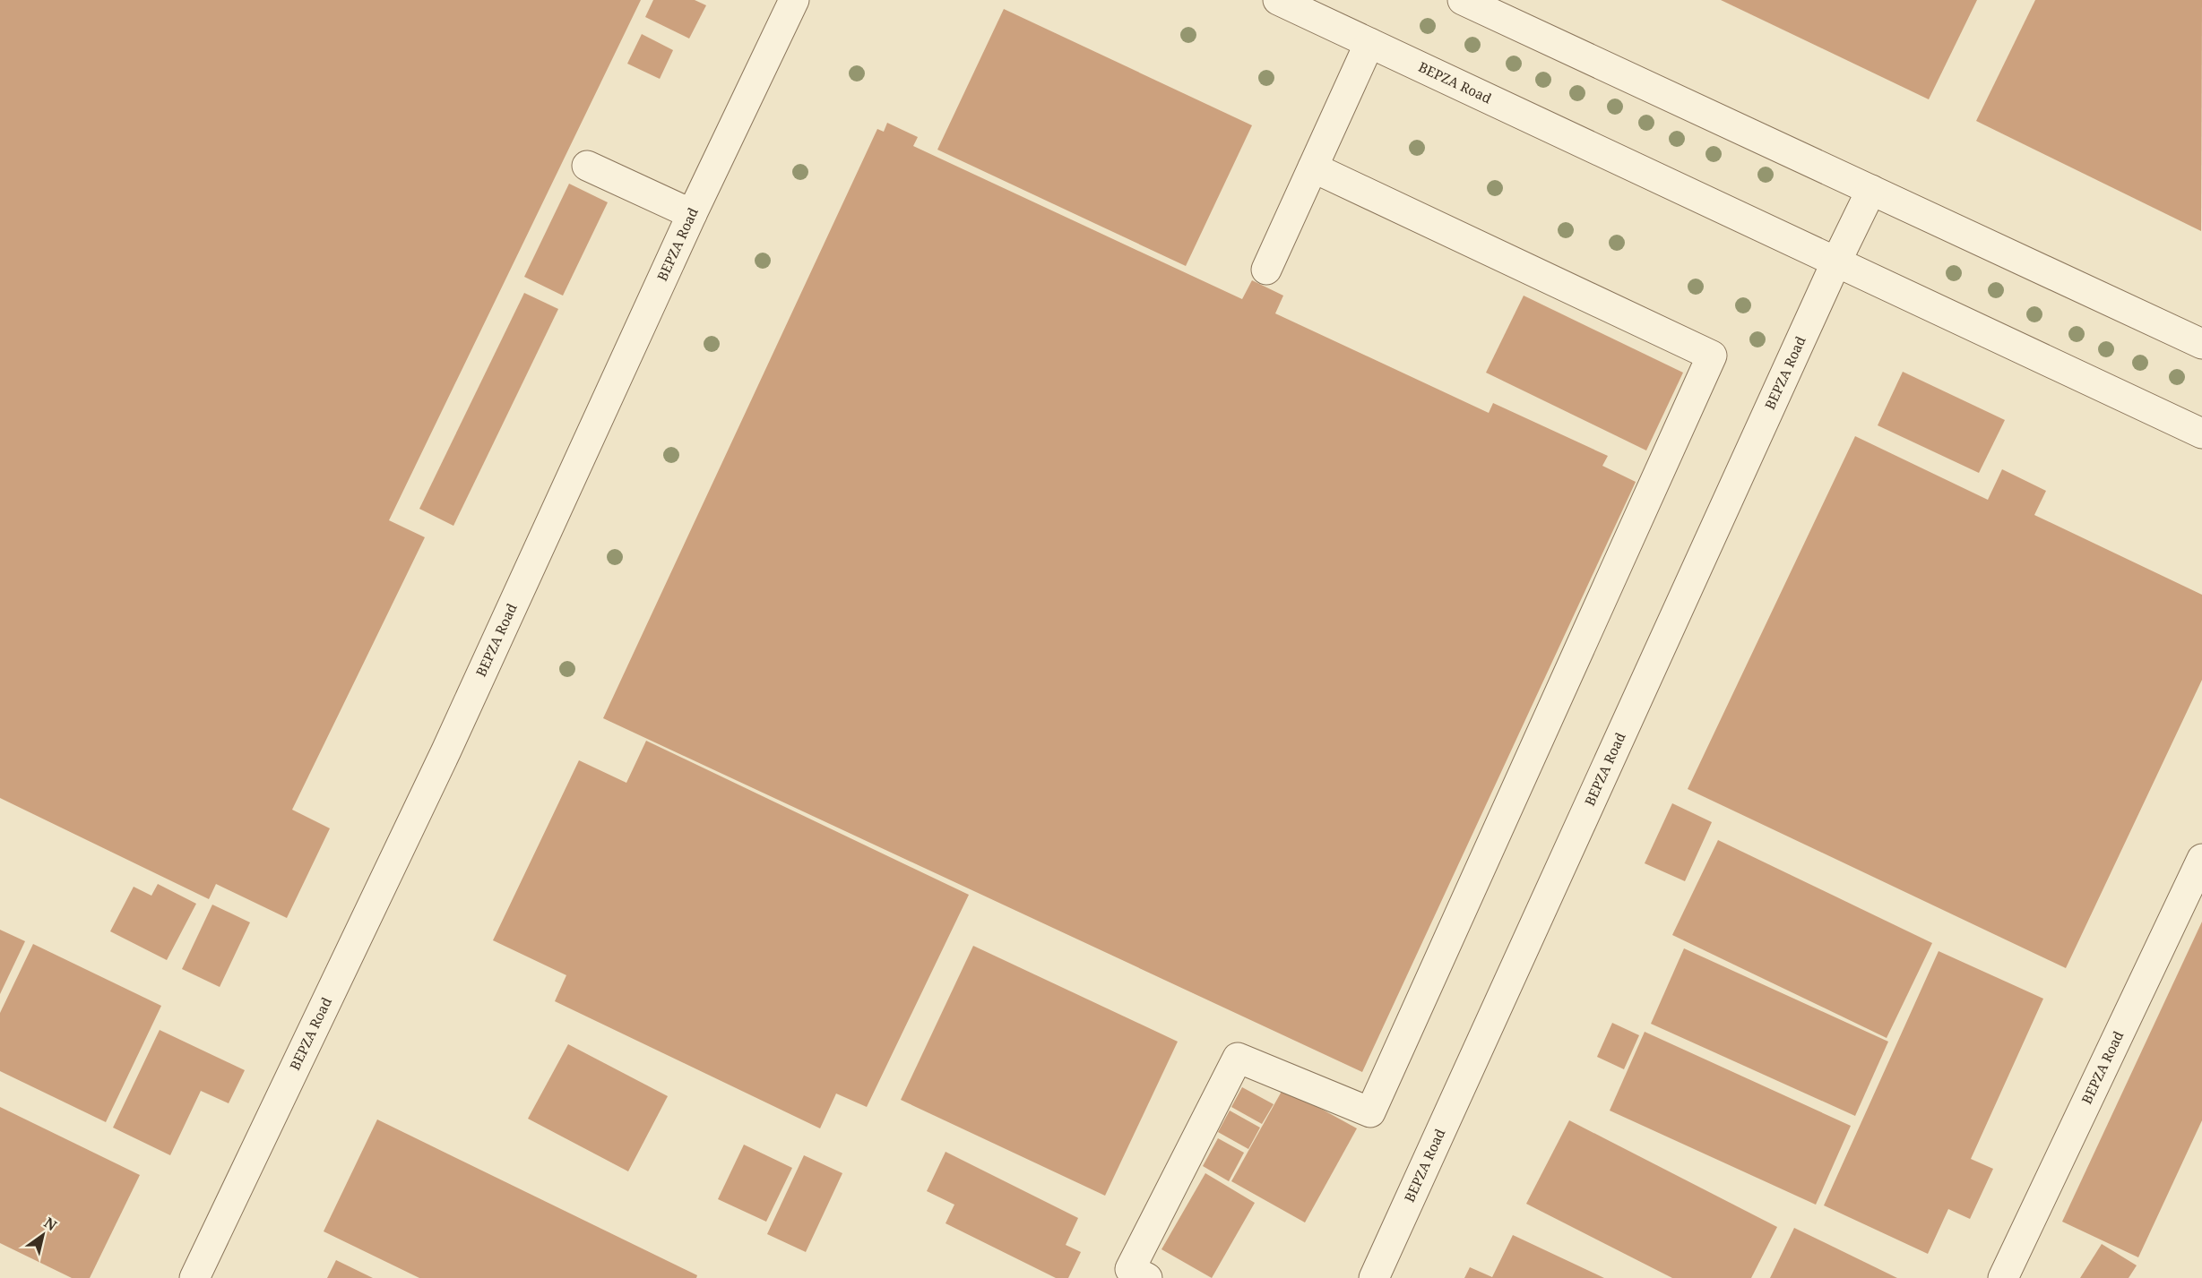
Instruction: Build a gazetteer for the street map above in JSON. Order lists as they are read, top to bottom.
{
  "streets": {
    "lane": ["BEPZA Road"]
  },
  "north": "top right"
}
